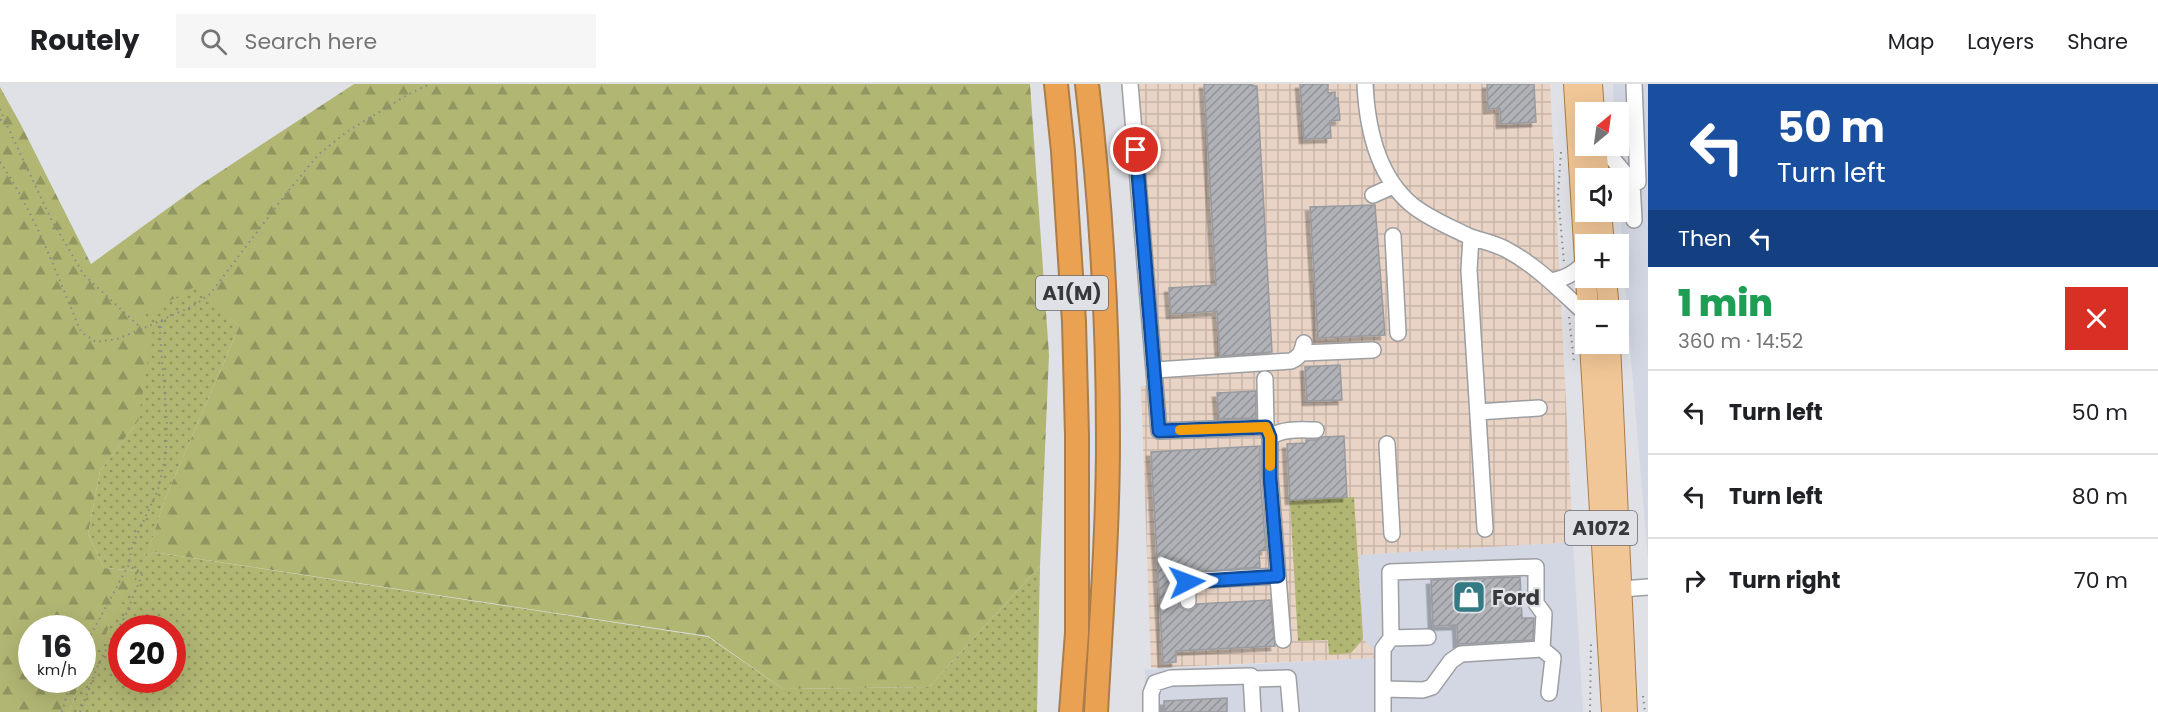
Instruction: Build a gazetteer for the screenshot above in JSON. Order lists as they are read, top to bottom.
{
  "streets": {
    "highway": ["A1(M)"],
    "main road": ["A1072"]
  },
  "places": {
    "shop": ["Ford"]
  },
  "north": "top right",
  "page": {
    "header": "Routely",
    "search": "Search here",
    "nav": ["Map", "Layers", "Share"],
    "turn": ["50 m", "Turn left"],
    "map_buttons": ["+", "−"],
    "then": "Then",
    "heading": ["1 min", "360 m · 14:52"],
    "list": [
      {
        "name": "Turn left",
        "value": "50 m"
      },
      {
        "name": "Turn left",
        "value": "80 m"
      },
      {
        "name": "Turn right",
        "value": "70 m"
      }
    ],
    "speed": "16 km/h",
    "limit": "20"
  }
}
